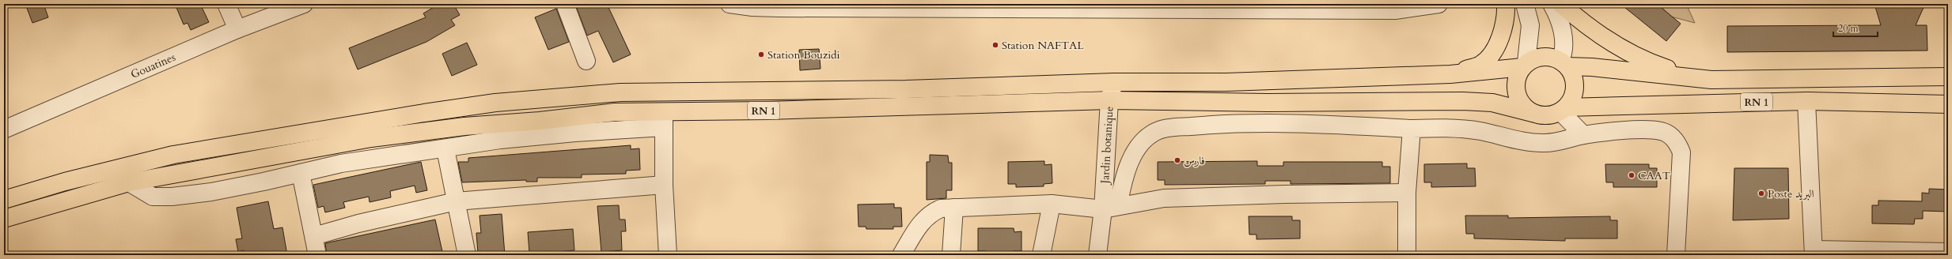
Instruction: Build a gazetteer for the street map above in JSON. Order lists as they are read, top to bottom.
{
  "streets": {
    "highway": ["RN 1"],
    "street": ["Gouatines", "Jardin botanique"]
  },
  "crossings": [
    ["RN 1", "Jardin botanique"]
  ],
  "places": [
    "Station NAFTAL",
    "Station Bouzidi",
    "فارس",
    "CAAT",
    "Poste البريد"
  ],
  "scale_bar": "20 m"
}
